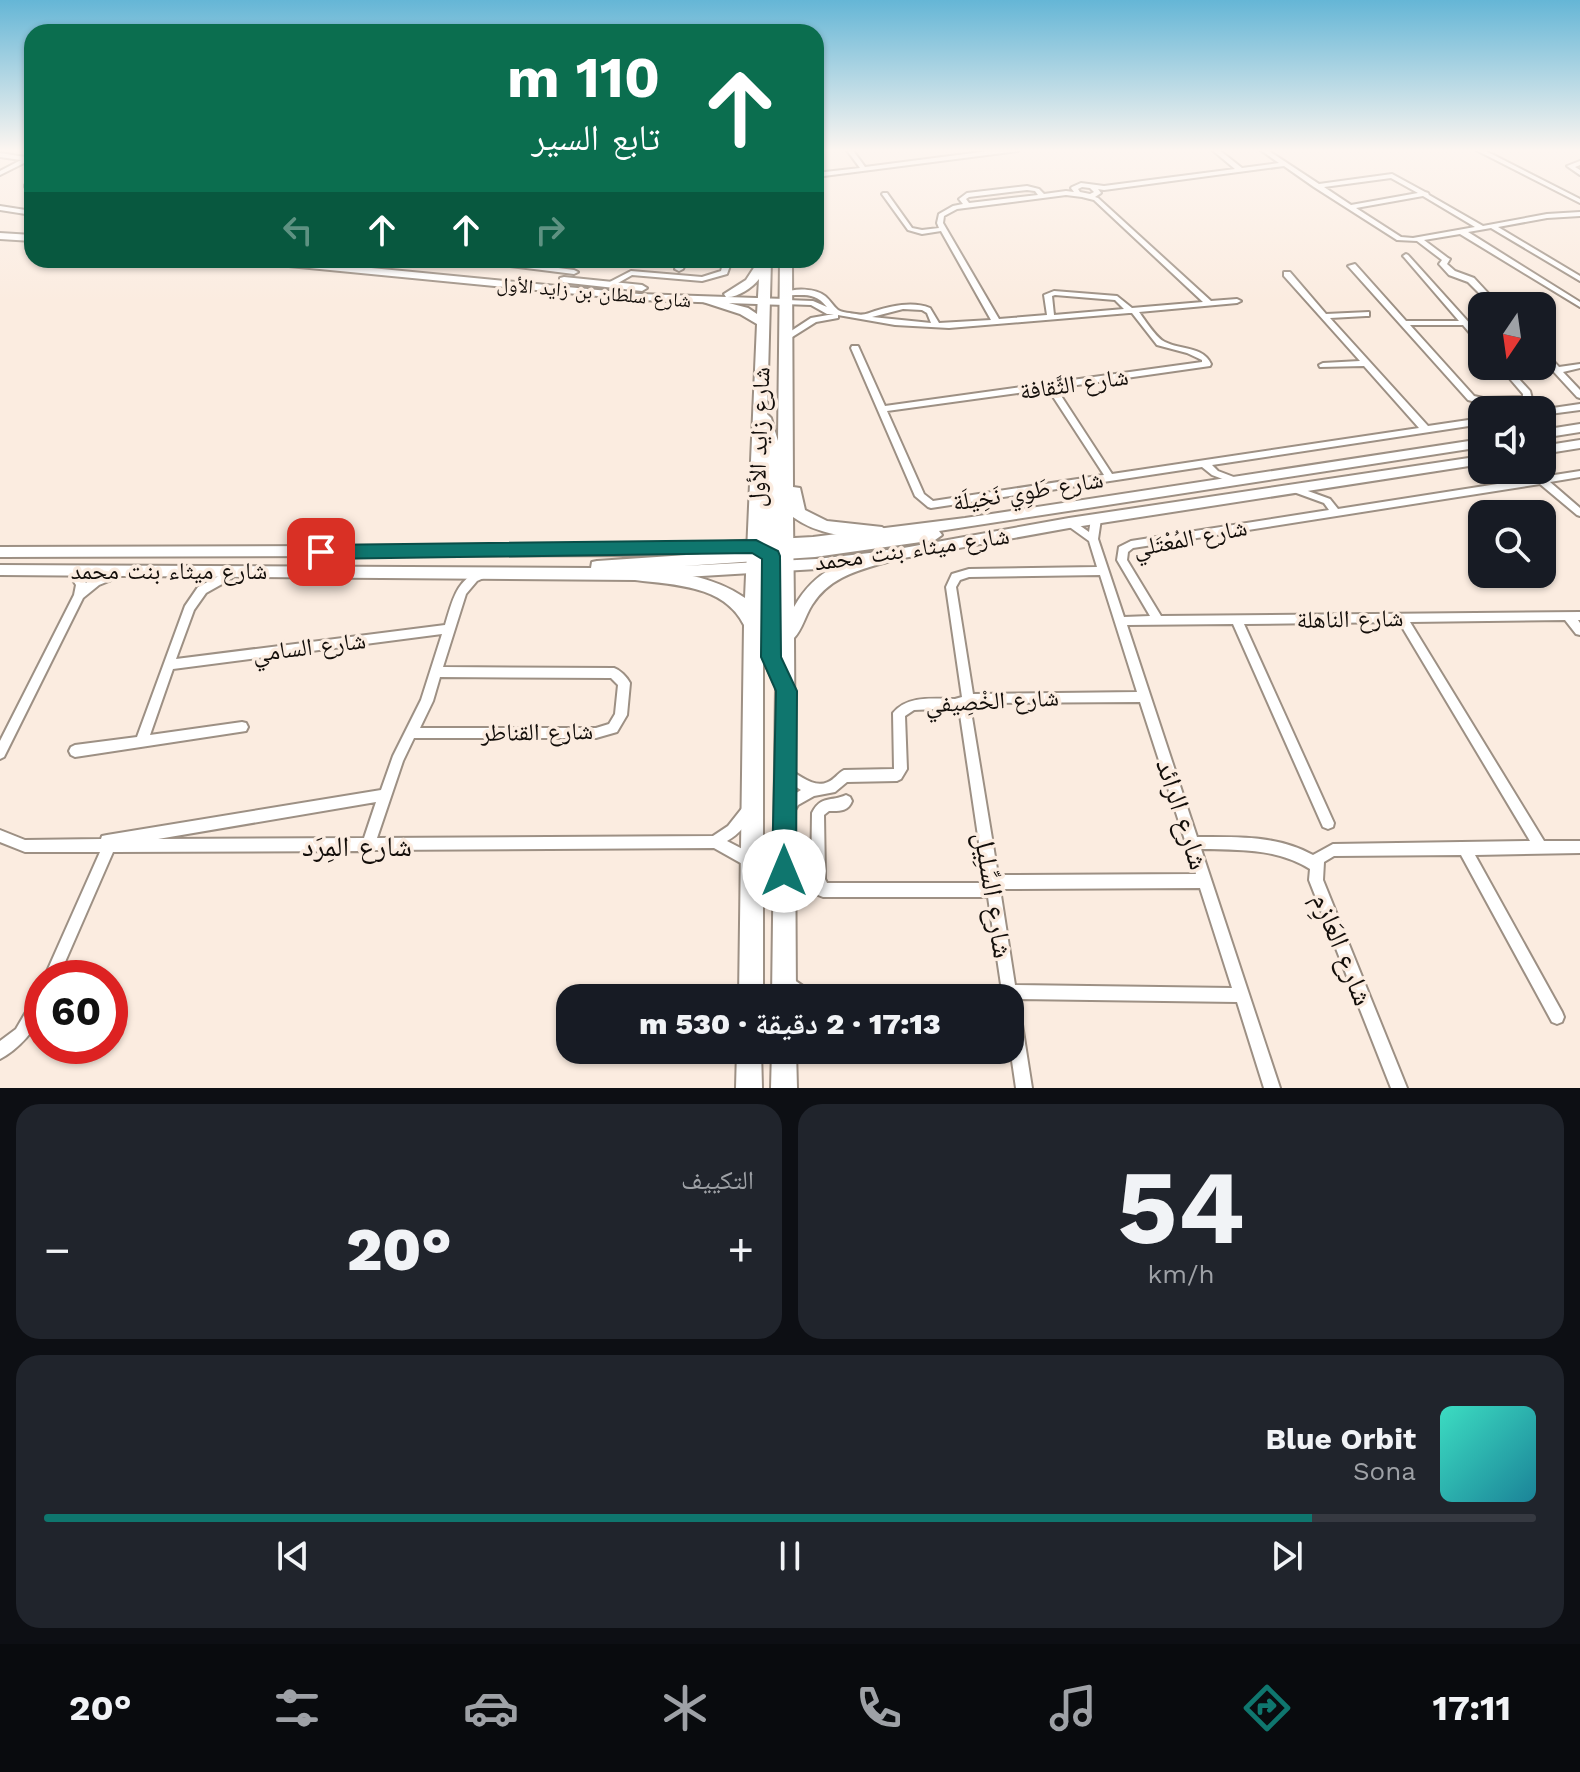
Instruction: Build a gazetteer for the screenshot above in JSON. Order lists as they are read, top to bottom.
{
  "streets": {
    "main road": ["شارع سلطان بن زايد الأول", "شارع زايد الأول", "شارع ميثاء بنت محمد"],
    "street": [
      "شارع الثَّقافة",
      "شارع طَوِي نَخِيلَة",
      "شارع المُعْتَلي",
      "شارع الناهلة",
      "شارع السامي",
      "شارع الخْصِيفي",
      "شارع القناطر",
      "شارع الرائد",
      "شارع المِرَد",
      "شارع السِّلِيل",
      "شارع العَازِم"
    ]
  },
  "crossings": [
    ["شارع سلطان بن زايد الأول", "شارع زايد الأول"],
    ["شارع الثَّقافة", "شارع طَوِي نَخِيلَة"],
    ["شارع زايد الأول", "شارع ميثاء بنت محمد"],
    ["شارع زايد الأول", "شارع الخْصِيفي"],
    ["شارع زايد الأول", "شارع المِرَد"],
    ["شارع المُعْتَلي", "شارع الناهلة"],
    ["شارع ميثاء بنت محمد", "شارع الرائد"],
    ["شارع الناهلة", "شارع الرائد"],
    ["شارع الخْصِيفي", "شارع الرائد"],
    ["شارع الخْصِيفي", "شارع السِّلِيل"],
    ["شارع الرائد", "شارع السِّلِيل"]
  ],
  "north": "bottom",
  "page": {
    "turn": ["110 m", "تابع السير"],
    "limit": "60",
    "trip": "17:13 · 2 دقيقة · 530 m",
    "tile": [
      ["54", "km/h"],
      "التكييف"
    ],
    "heat": ["−", "20°", "+"],
    "song": ["Blue Orbit", "Sona"],
    "tabs": ["17:11", "20°"]
  }
}
